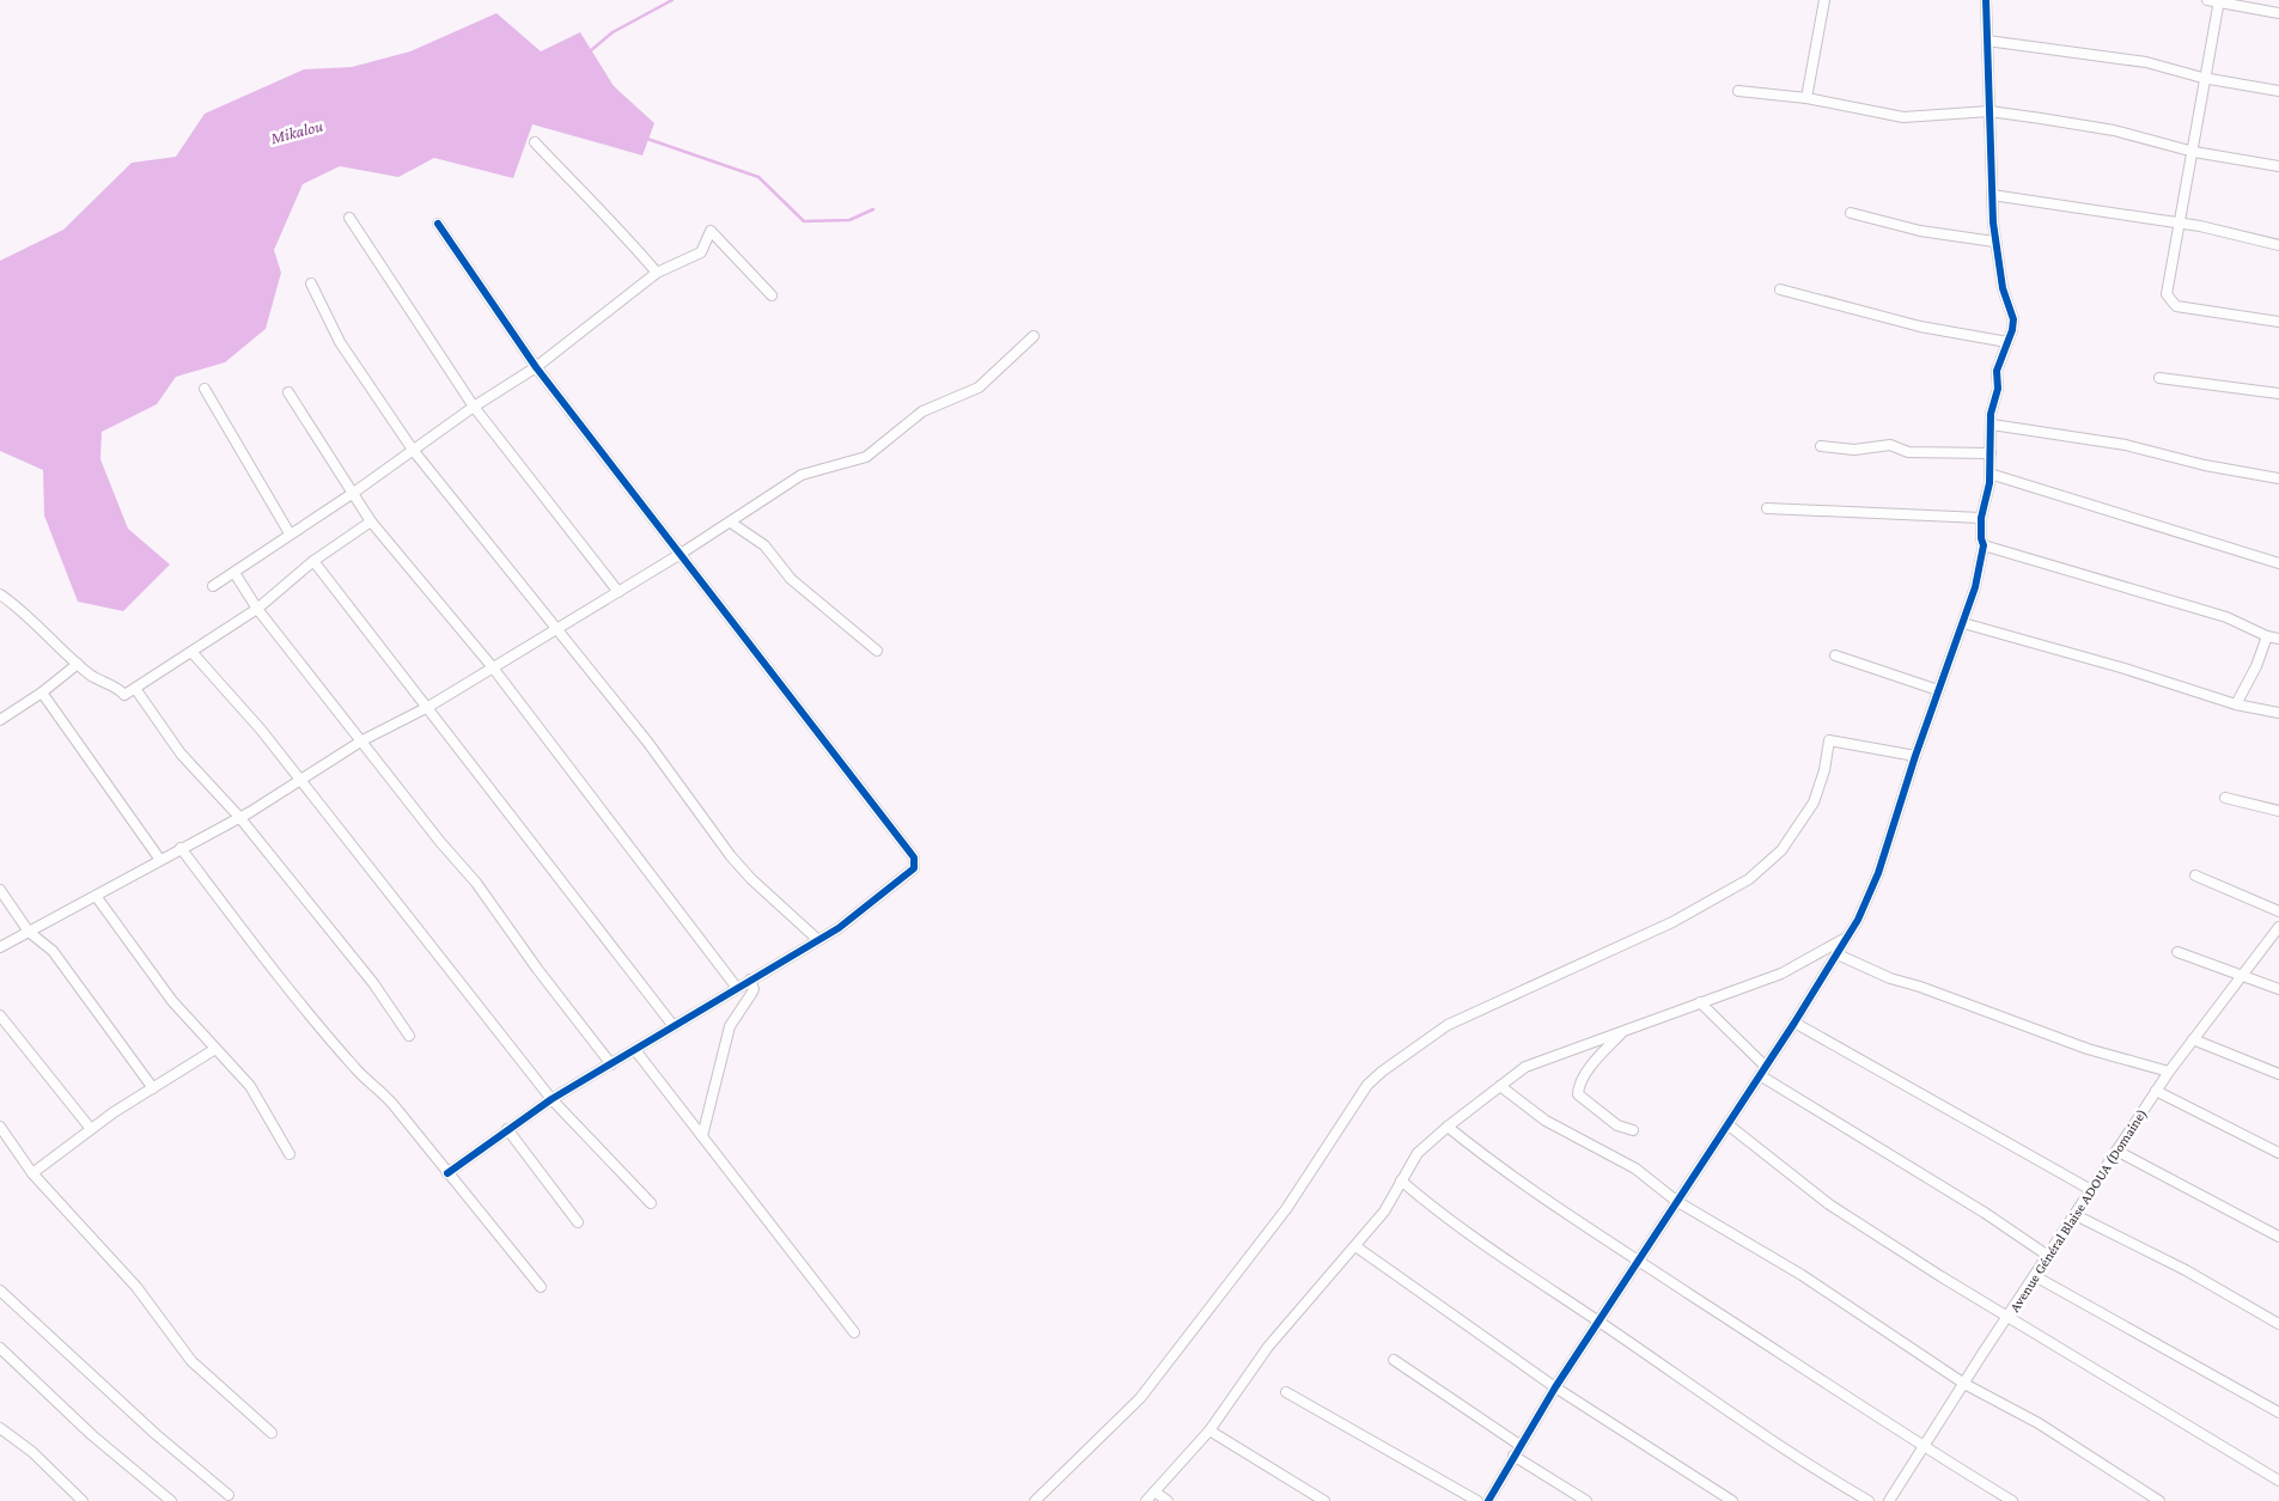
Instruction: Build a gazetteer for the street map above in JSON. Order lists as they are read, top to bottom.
{
  "streets": {
    "street": ["Avenue Général Blaise ADOUA (Domaine)"]
  },
  "water": ["Mikalou"]
}
